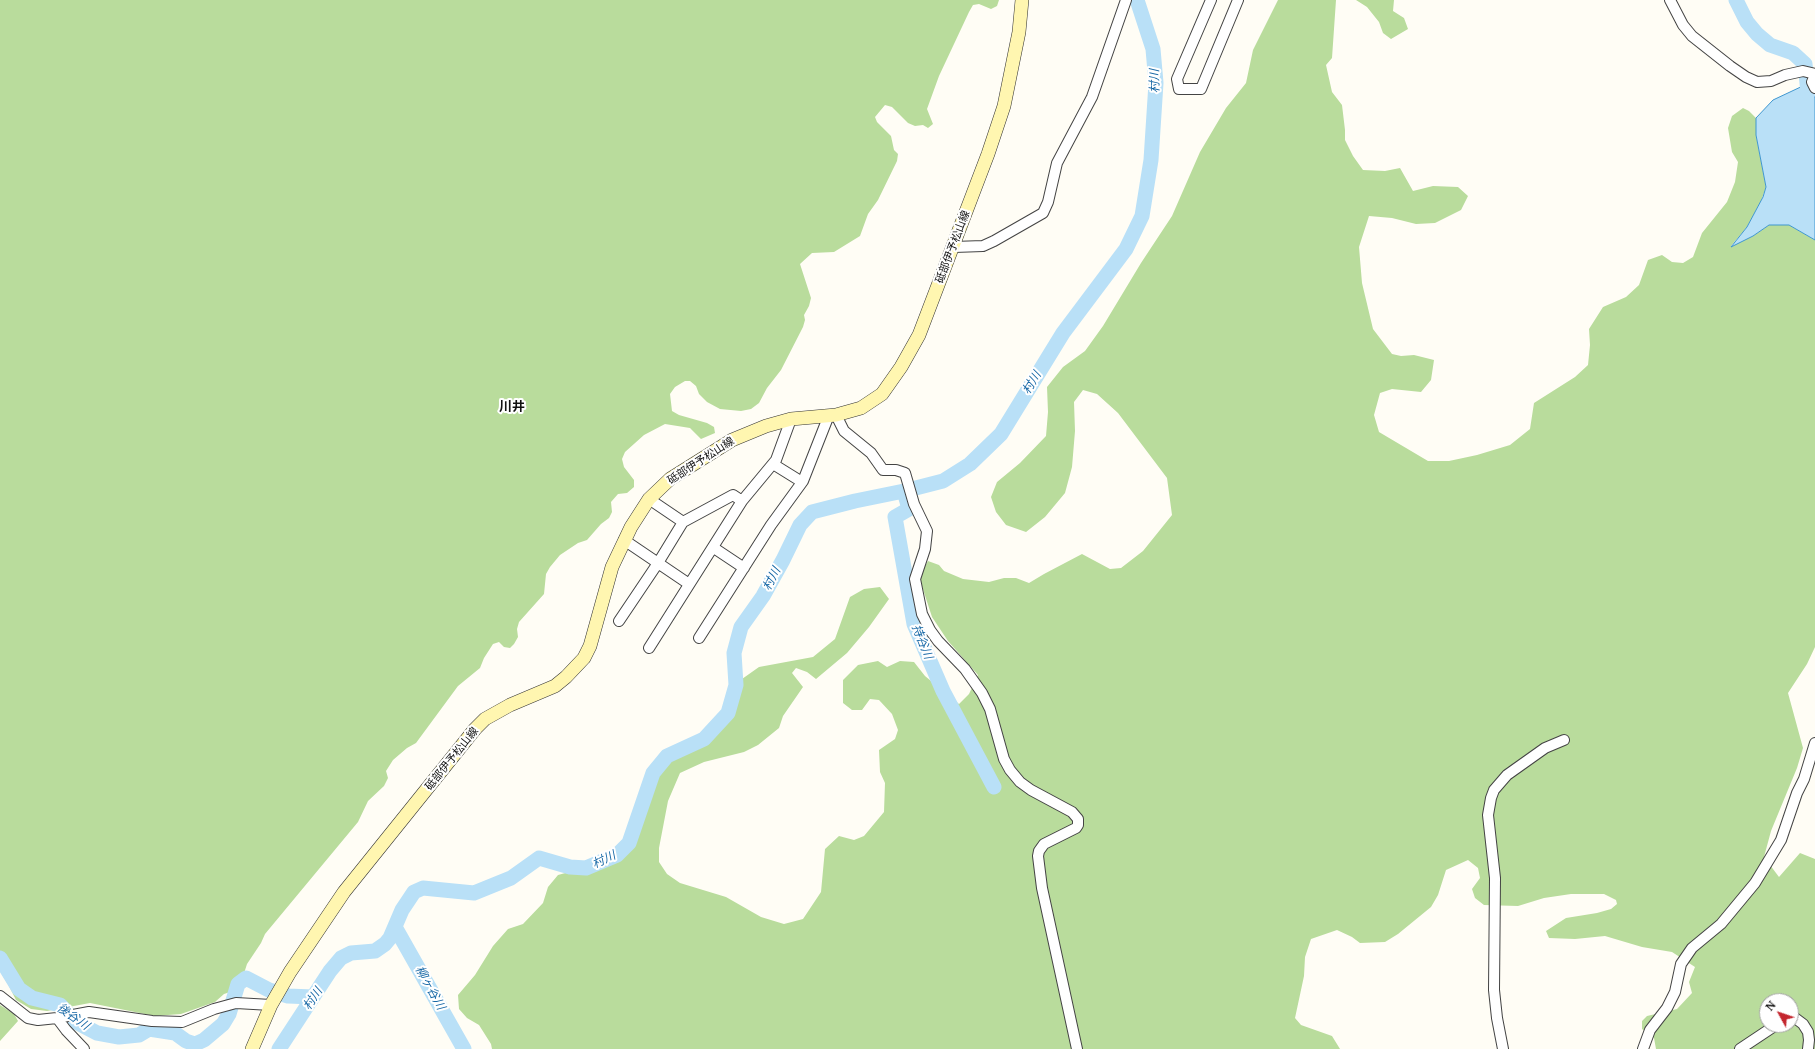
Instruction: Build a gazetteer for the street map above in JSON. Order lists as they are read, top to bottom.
{
  "streets": {
    "main road": ["砥部伊予松山線"]
  },
  "districts": ["川井"],
  "water": [
    "村川",
    "持谷川",
    "柳ヶ谷川",
    "後谷川"
  ],
  "north": "top left"
}
